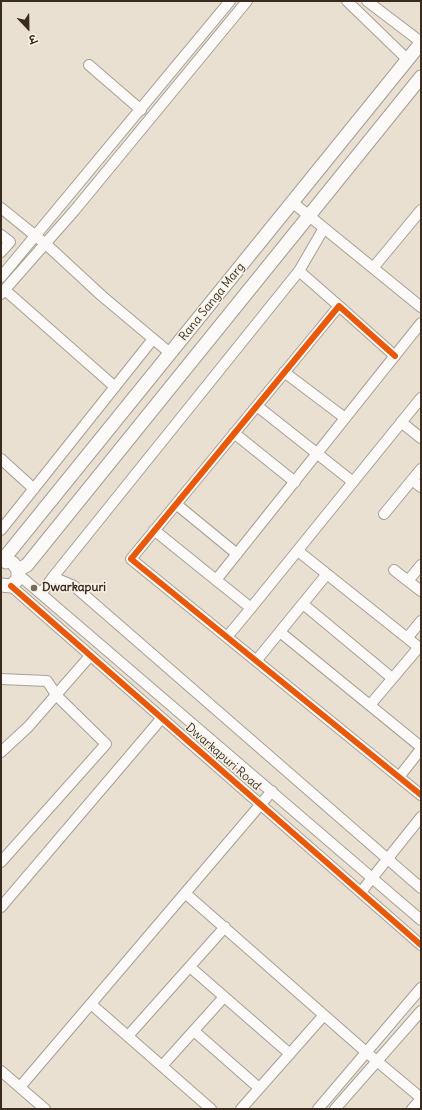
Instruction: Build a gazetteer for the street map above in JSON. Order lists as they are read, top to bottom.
{
  "streets": {
    "main road": ["Rana Sanga Marg"],
    "street": ["Dwarkapuri Road"]
  },
  "crossings": [
    ["Rana Sanga Marg", "Dwarkapuri Road"]
  ],
  "places": ["Dwarkapuri"],
  "north": "bottom"
}
